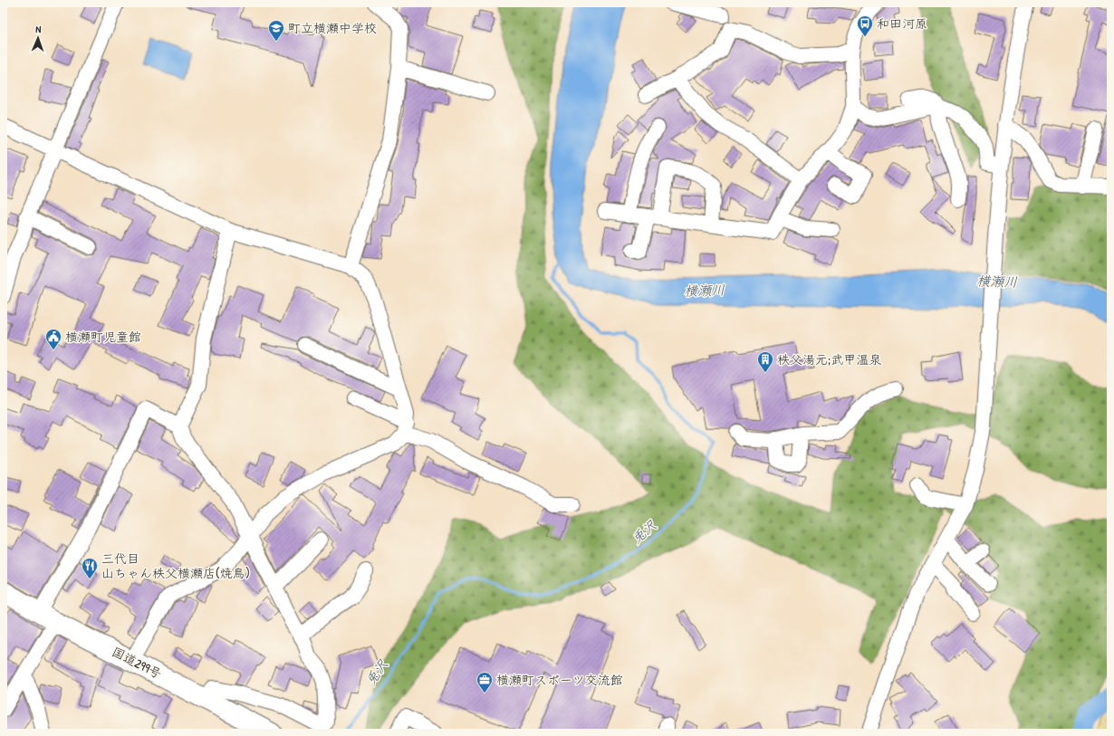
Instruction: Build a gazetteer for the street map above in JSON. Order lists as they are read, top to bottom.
{
  "streets": {
    "highway": ["国道299号"]
  },
  "water": ["横瀬川", "兎沢"],
  "places": {
    "bus stop": ["和田河原"],
    "school or university": ["町立横瀬中学校"],
    "public building": ["横瀬町児童館"],
    "building": ["秩父湯元;武甲温泉"],
    "restaurant": ["三代目 山ちゃん秩父横瀬店(焼鳥)"],
    "office": ["横瀬町スポーツ交流館"]
  },
  "north": "top"
}
